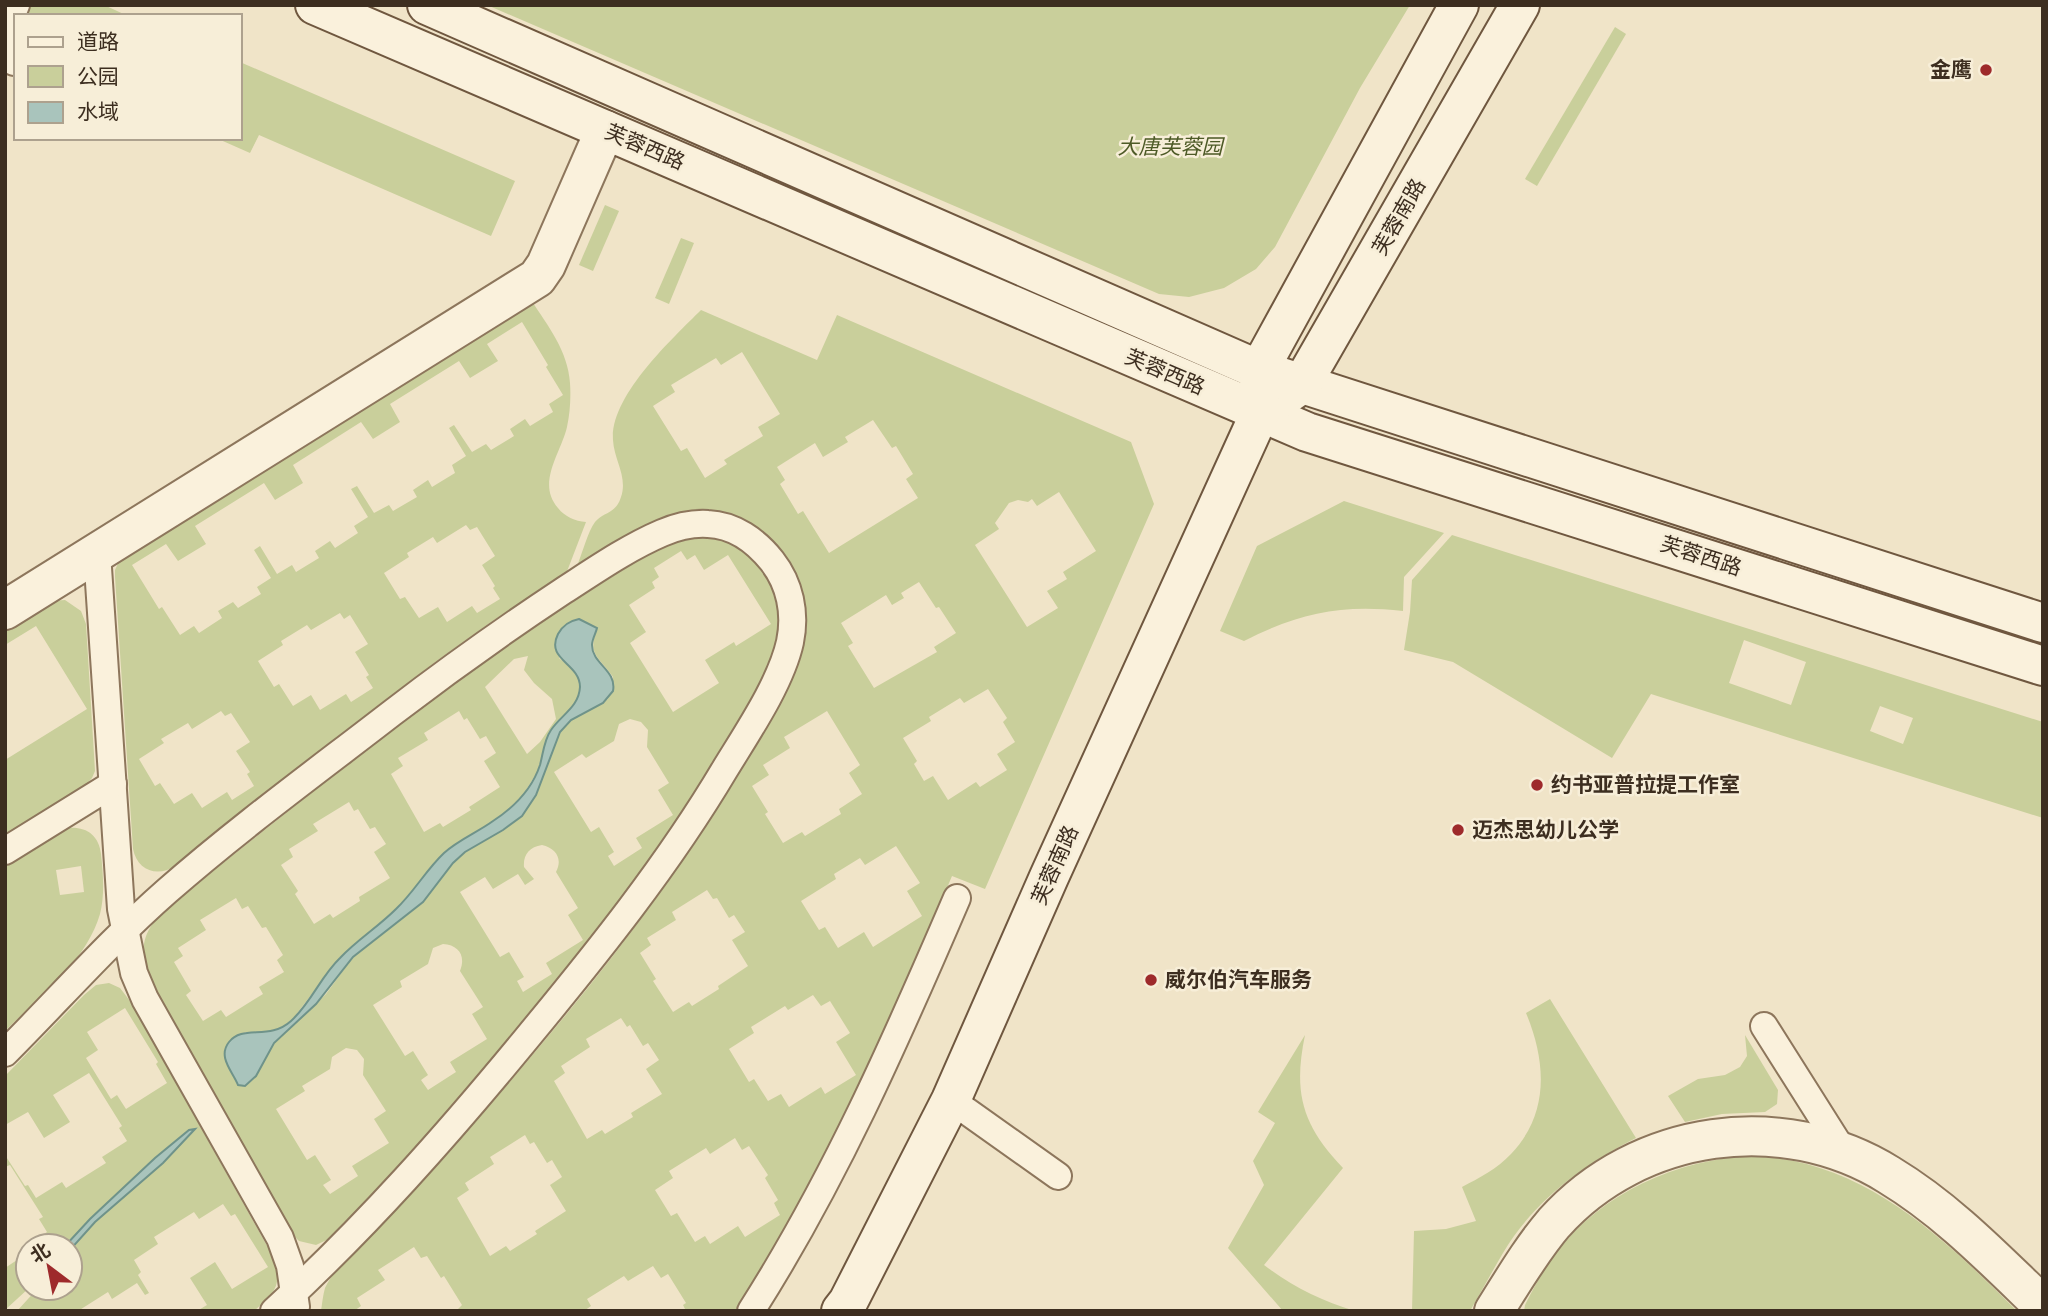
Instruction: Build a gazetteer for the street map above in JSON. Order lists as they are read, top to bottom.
{
  "streets": {
    "main road": ["芙蓉西路", "芙蓉南路"]
  },
  "crossings": [
    ["芙蓉西路", "芙蓉南路"]
  ],
  "parks": ["大唐芙蓉园"],
  "places": [
    "金鹰",
    "约书亚普拉提工作室",
    "迈杰思幼儿公学",
    "威尔伯汽车服务"
  ],
  "legend": ["道路", "公园", "水域"],
  "north": "top left"
}
